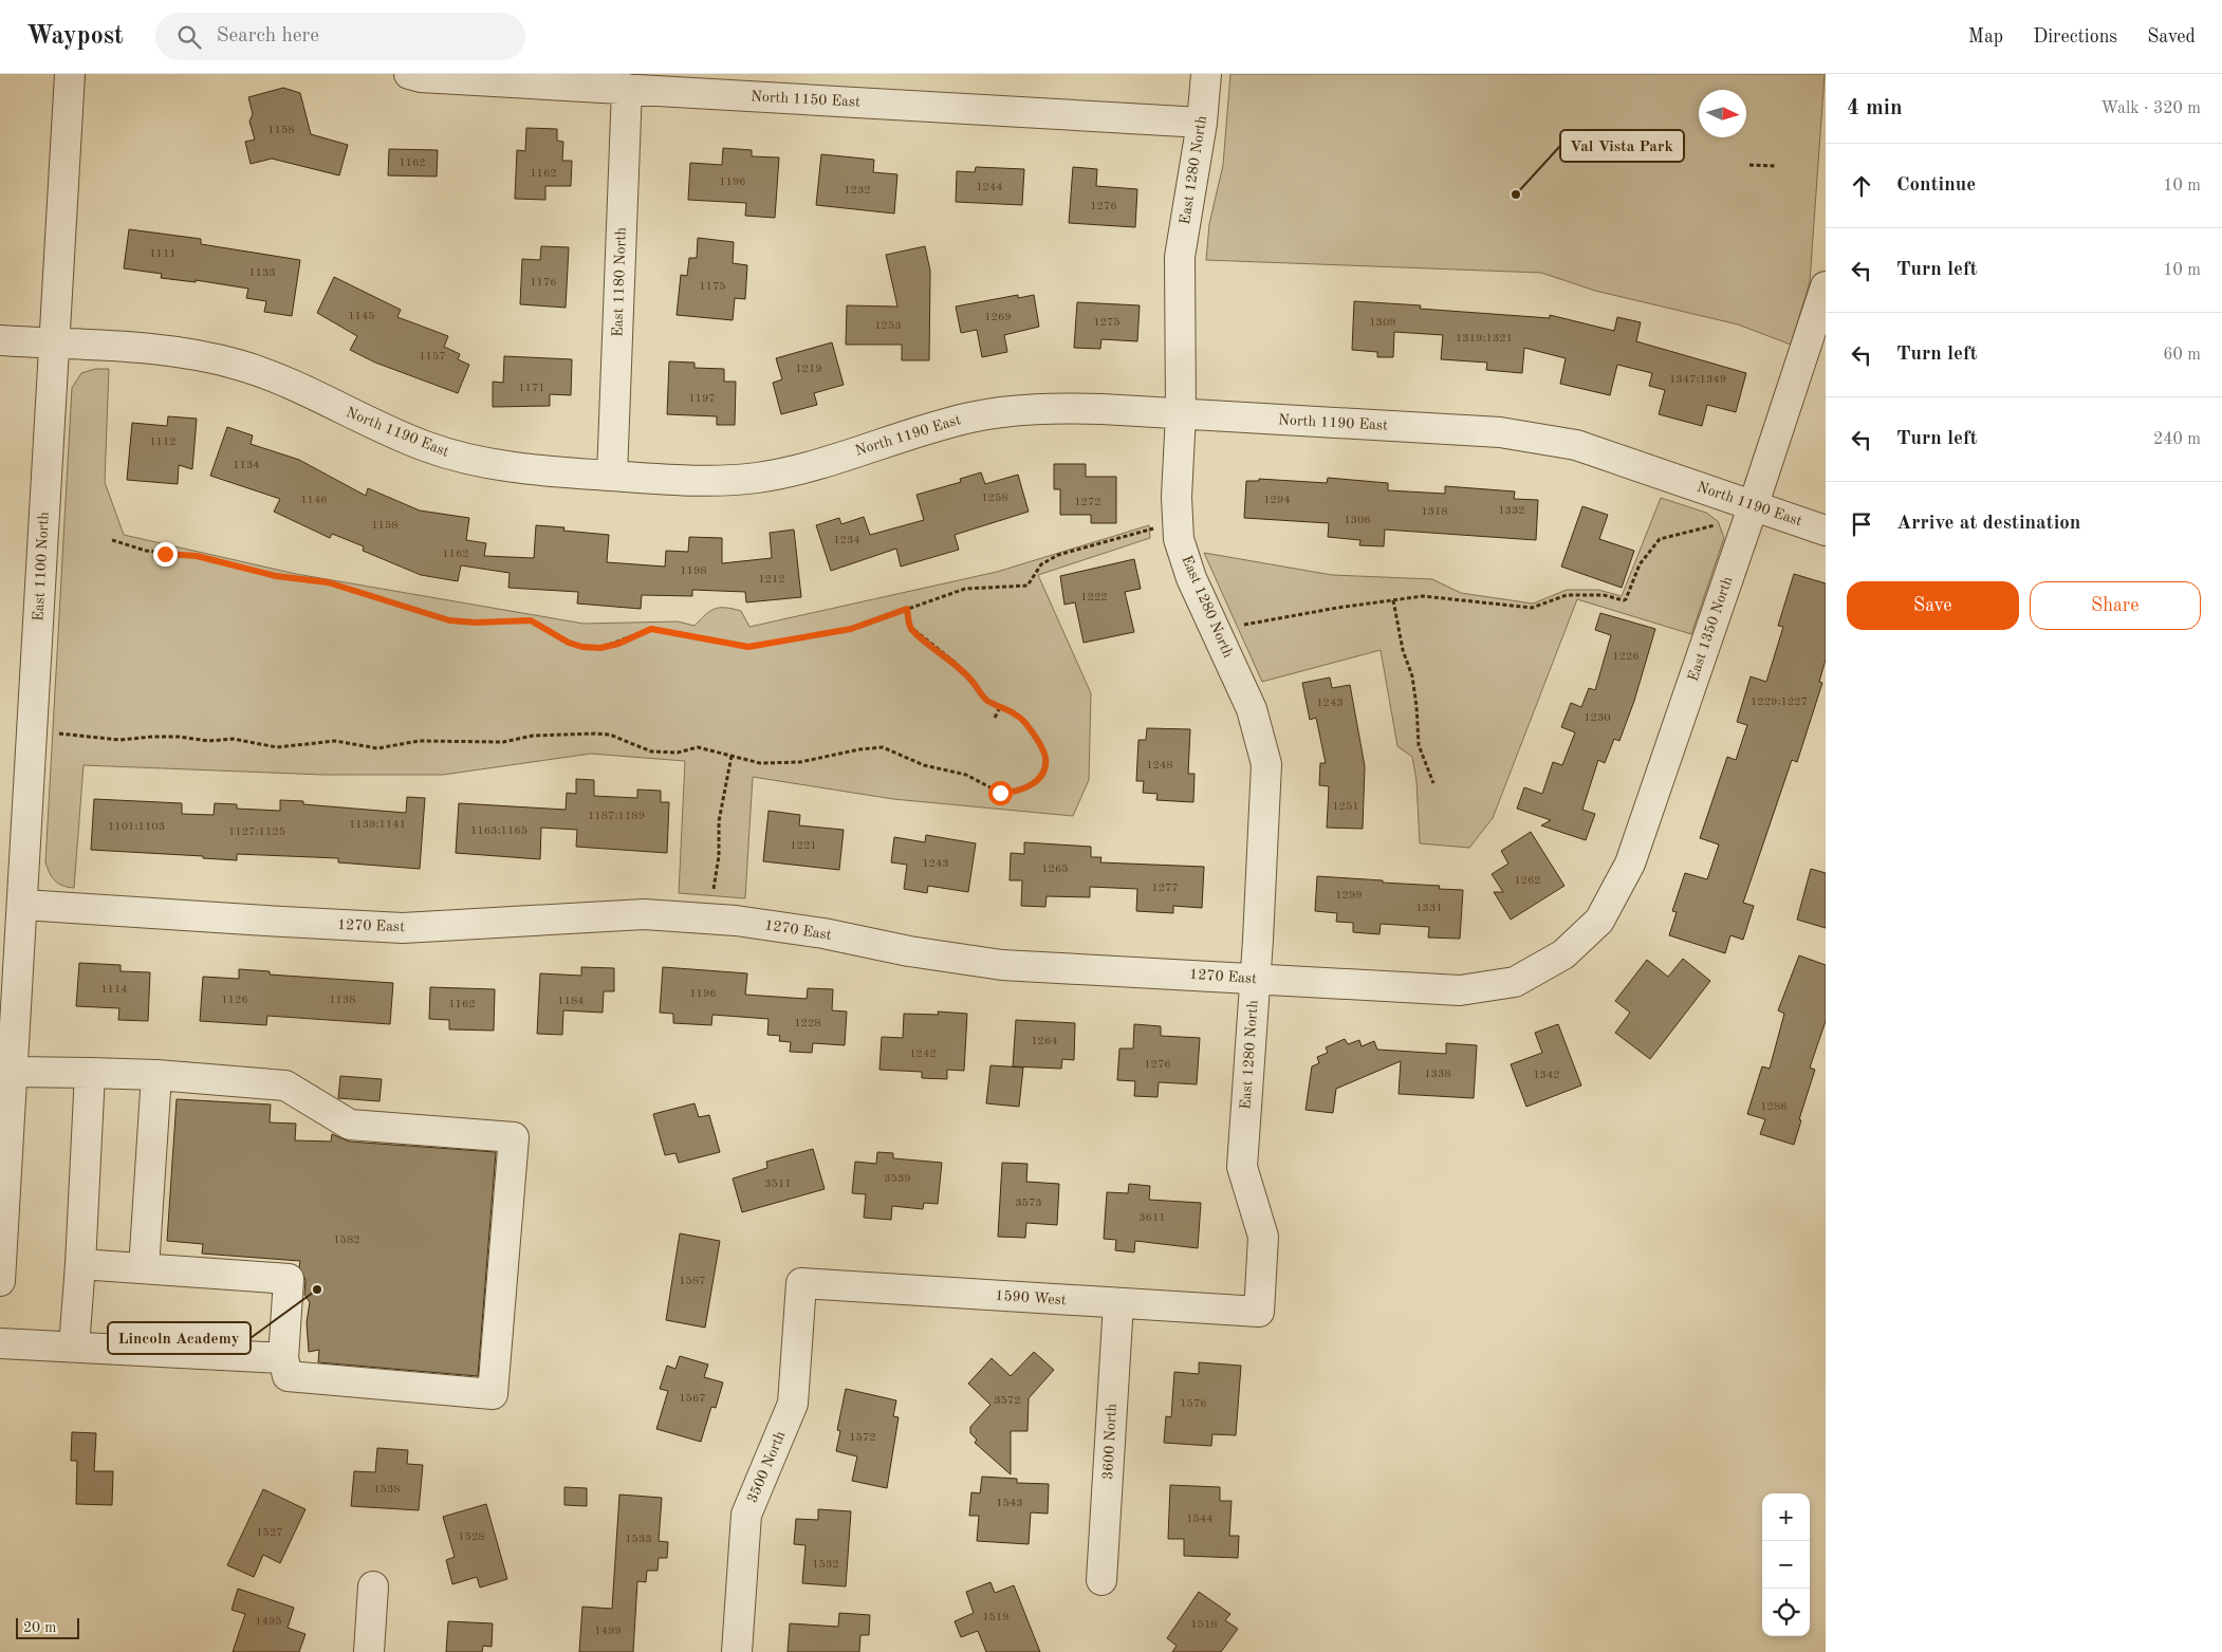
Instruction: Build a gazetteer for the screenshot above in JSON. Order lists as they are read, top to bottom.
{
  "streets": {
    "street": [
      "North 1150 East",
      "East 1280 North",
      "East 1180 North",
      "North 1190 East",
      "East 1100 North",
      "East 1350 North",
      "1270 East",
      "1590 West",
      "3600 North",
      "3500 North"
    ]
  },
  "crossings": [
    ["North 1150 East", "East 1280 North"],
    ["North 1150 East", "East 1180 North"],
    ["East 1280 North", "North 1190 East"],
    ["East 1280 North", "1270 East"],
    ["East 1280 North", "1590 West"],
    ["East 1180 North", "North 1190 East"],
    ["North 1190 East", "East 1100 North"],
    ["North 1190 East", "East 1350 North"],
    ["East 1100 North", "1270 East"],
    ["East 1350 North", "1270 East"],
    ["1590 West", "3600 North"],
    ["1590 West", "3500 North"]
  ],
  "places": ["Val Vista Park", "Lincoln Academy"],
  "house_numbers": [
    "1158",
    "1162",
    "1162",
    "1196",
    "1244",
    "1232",
    "1276",
    "1111",
    "1133",
    "1176",
    "1175",
    "1145",
    "1269",
    "1275",
    "1309",
    "1253",
    "1319;1321",
    "1157",
    "1219",
    "1347;1349",
    "1171",
    "1197",
    "1112",
    "1134",
    "1258",
    "1146",
    "1294",
    "1272",
    "1332",
    "1318",
    "1306",
    "1158",
    "1234",
    "1162",
    "1198",
    "1212",
    "1222",
    "1226",
    "1229;1227",
    "1243",
    "1230",
    "1248",
    "1251",
    "1187;1189",
    "1139;1141",
    "1101;1103",
    "1163;1165",
    "1127;1125",
    "1221",
    "1243",
    "1265",
    "1262",
    "1277",
    "1299",
    "1331",
    "1114",
    "1196",
    "1126",
    "1138",
    "1184",
    "1162",
    "1228",
    "1264",
    "1242",
    "1276",
    "1338",
    "1342",
    "1286",
    "3539",
    "3511",
    "3573",
    "3611",
    "1582",
    "1587",
    "1567",
    "3572",
    "1576",
    "1572",
    "1538",
    "1543",
    "1544",
    "1527",
    "1528",
    "1533",
    "1532",
    "1519",
    "1495",
    "1518",
    "1499"
  ],
  "scale_bar": "20 m",
  "north": "right",
  "page": {
    "header": "Waypost",
    "search": "Search here",
    "nav": ["Map", "Directions", "Saved"],
    "heading": ["4 min", "Walk · 320 m"],
    "list": [
      ["Continue", "10 m"],
      ["Turn left", "10 m"],
      ["Turn left", "60 m"],
      ["Turn left", "240 m"],
      "Arrive at destination"
    ],
    "buttons": ["Save", "Share"],
    "map_buttons": ["+", "−"],
    "scale": "20 m"
  }
}
